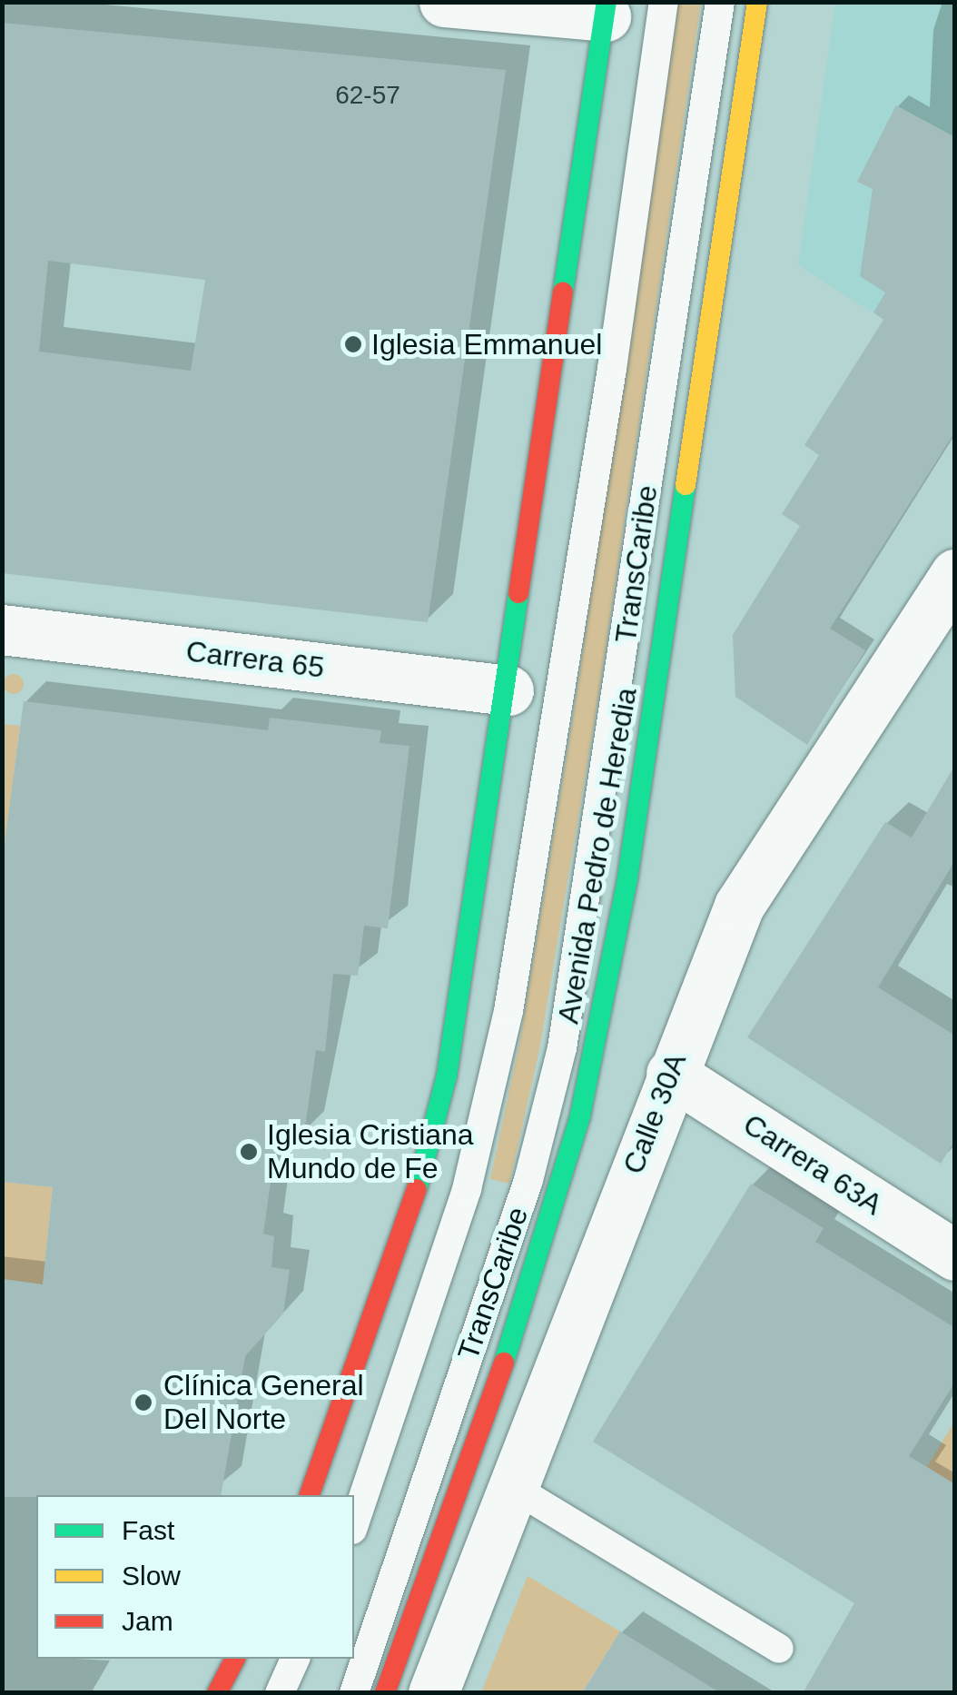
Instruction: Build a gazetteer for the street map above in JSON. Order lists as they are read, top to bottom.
{
  "streets": {
    "highway": ["Avenida Pedro de Heredia"],
    "street": ["Carrera 65", "Calle 30A", "Carrera 63A"],
    "lane": ["TransCaribe"]
  },
  "crossings": [
    ["Calle 30A", "Carrera 63A"]
  ],
  "places": ["Iglesia Emmanuel", "Iglesia Cristiana Mundo de Fe", "Clínica General Del Norte"],
  "house_numbers": ["62-57"],
  "legend": ["Fast", "Slow", "Jam"]
}
